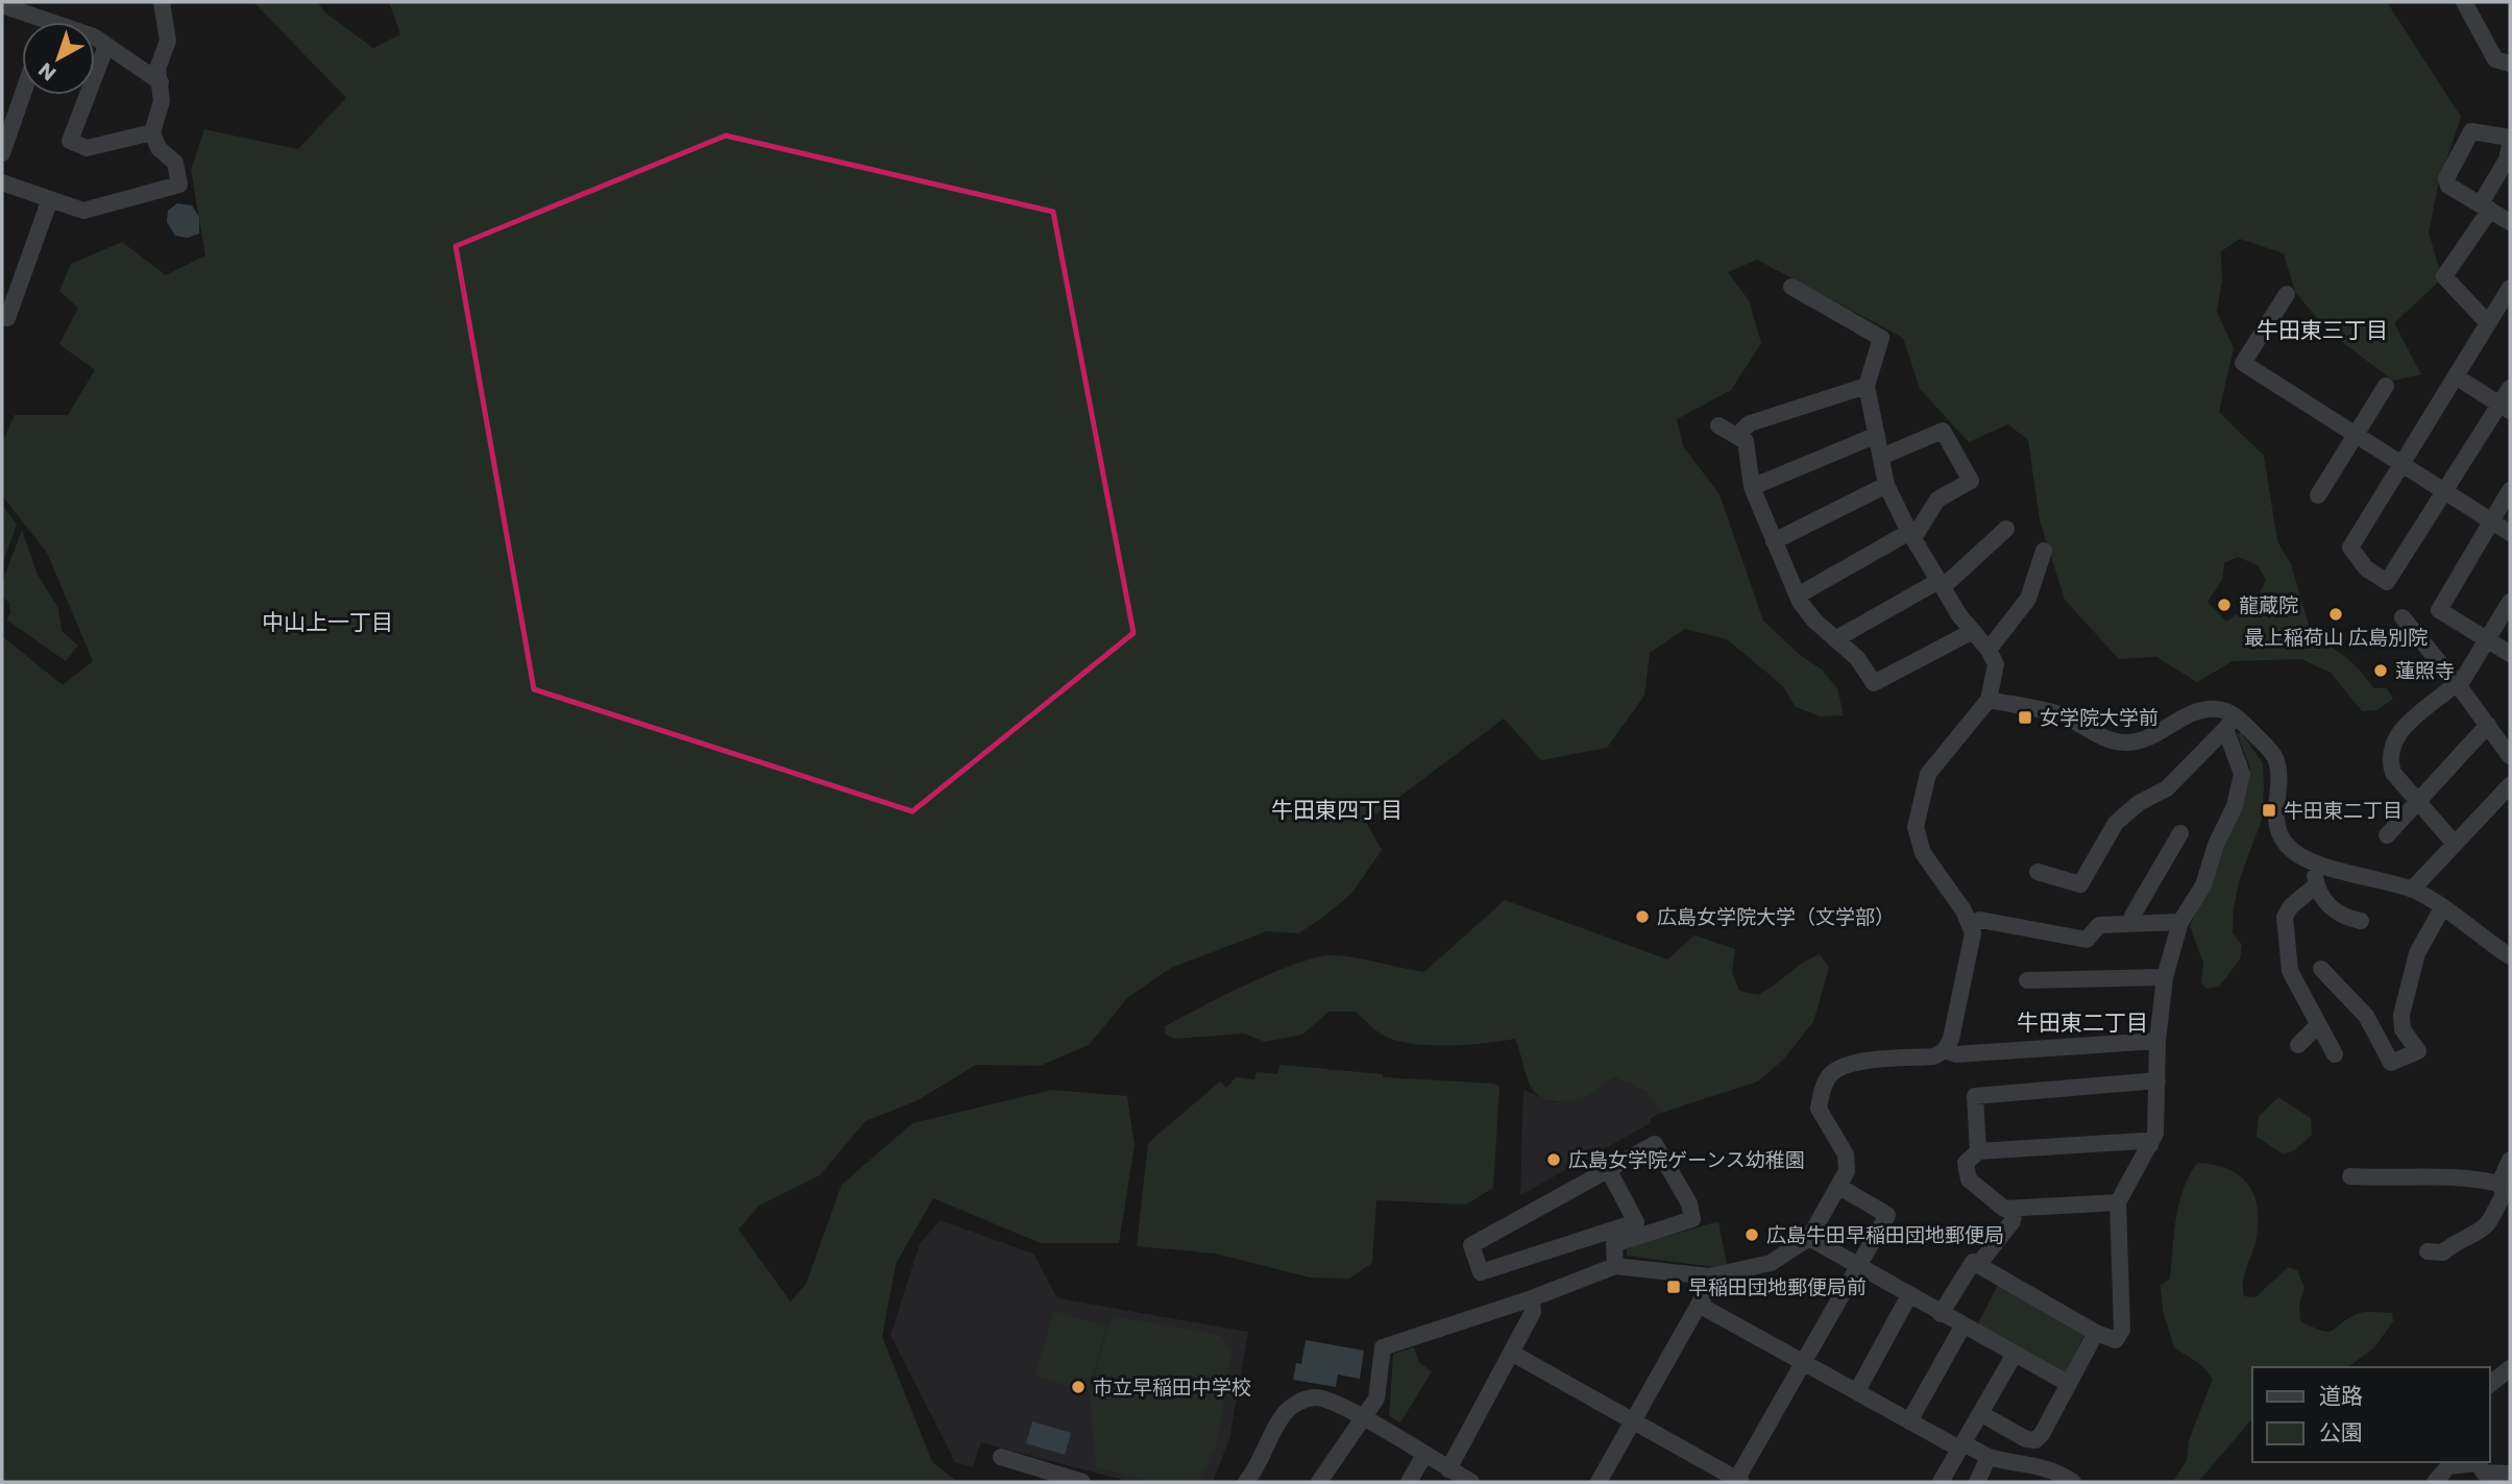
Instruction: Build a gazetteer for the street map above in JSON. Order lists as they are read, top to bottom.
{
  "districts": [
    "牛田東三丁目",
    "中山上一丁目",
    "牛田東四丁目",
    "牛田東二丁目"
  ],
  "places": {
    "other": [
      "龍蔵院",
      "最上稲荷山 広島別院",
      "蓮照寺",
      "広島女学院大学（文学部）",
      "広島女学院ゲーンス幼稚園",
      "広島牛田早稲田団地郵便局",
      "市立早稲田中学校"
    ],
    "transit": ["女学院大学前", "牛田東二丁目", "早稲田団地郵便局前"]
  },
  "legend": ["道路", "公園"],
  "north": "bottom left"
}
